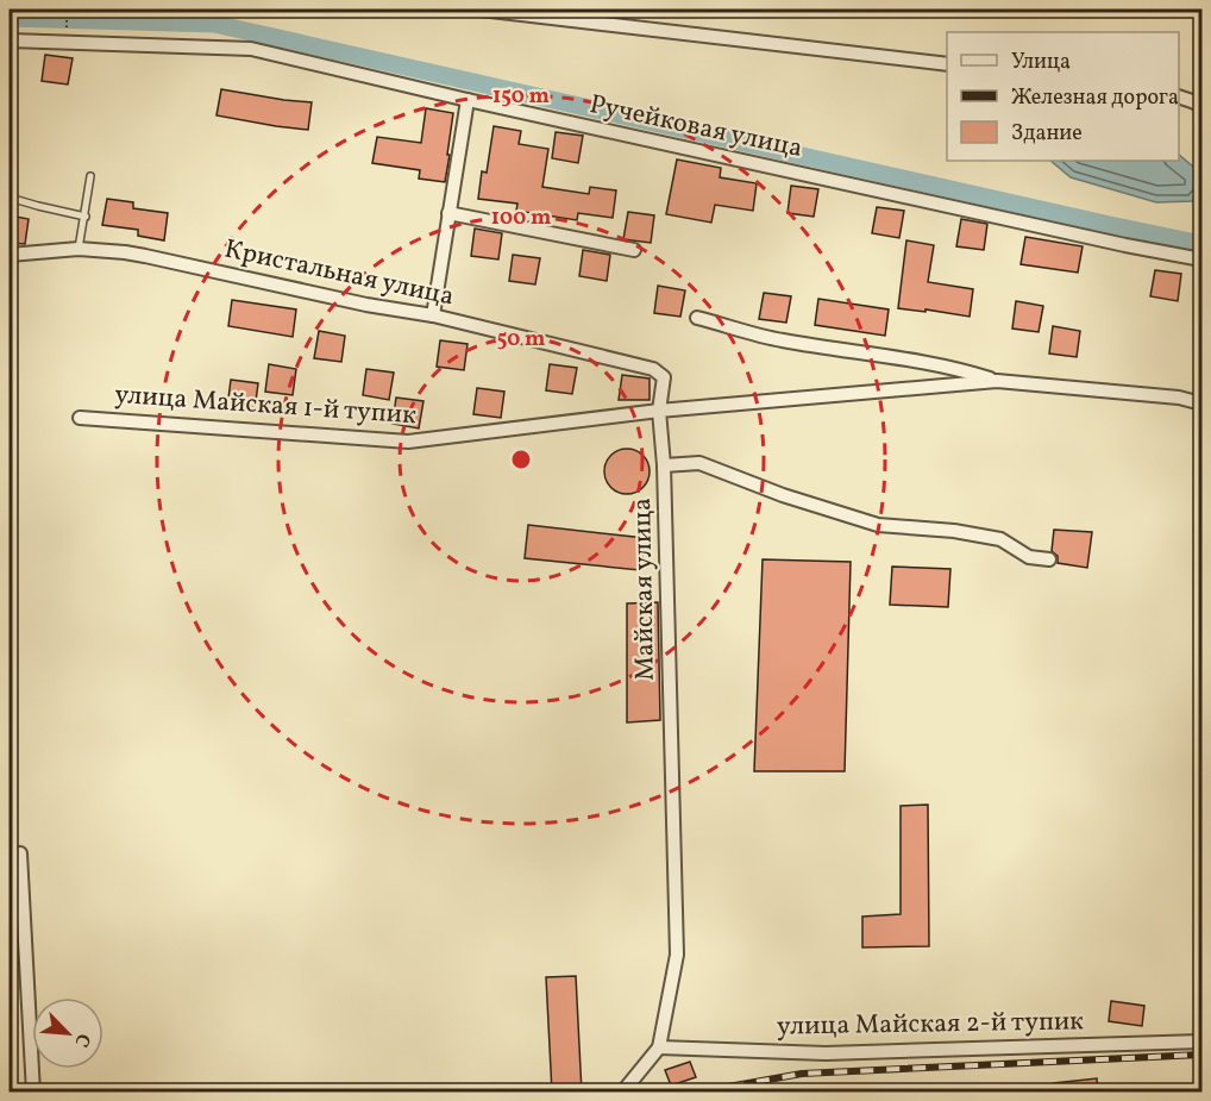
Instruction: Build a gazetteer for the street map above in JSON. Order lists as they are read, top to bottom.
{
  "streets": {
    "street": [
      "Ручейковая улица",
      "Кристальная улица",
      "улица Майская 1-й тупик",
      "Майская улица",
      "улица Майская 2-й тупик"
    ]
  },
  "crossings": [
    ["Кристальная улица", "улица Майская 1-й тупик"],
    ["Кристальная улица", "Майская улица"],
    ["улица Майская 1-й тупик", "Майская улица"],
    ["Майская улица", "улица Майская 2-й тупик"]
  ],
  "legend": ["Улица", "Железная дорога", "Здание"],
  "north": "bottom right",
  "rings": ["150 m", "100 m", "50 m"]
}
